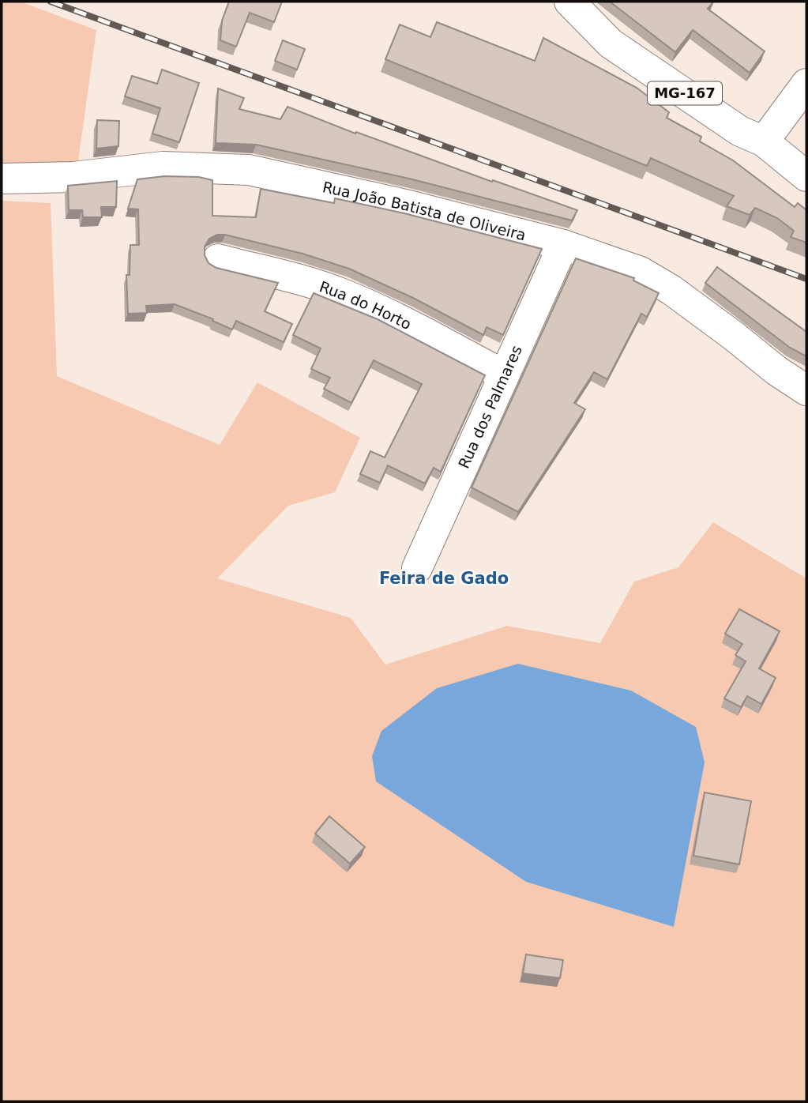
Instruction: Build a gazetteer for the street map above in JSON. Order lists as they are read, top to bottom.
{
  "streets": {
    "street": [
      "MG-167",
      "Rua João Batista de Oliveira",
      "Rua do Horto",
      "Rua dos Palmares"
    ]
  },
  "crossings": [
    ["Rua João Batista de Oliveira", "Rua dos Palmares"],
    ["Rua do Horto", "Rua dos Palmares"]
  ],
  "districts": ["Feira de Gado"]
}
